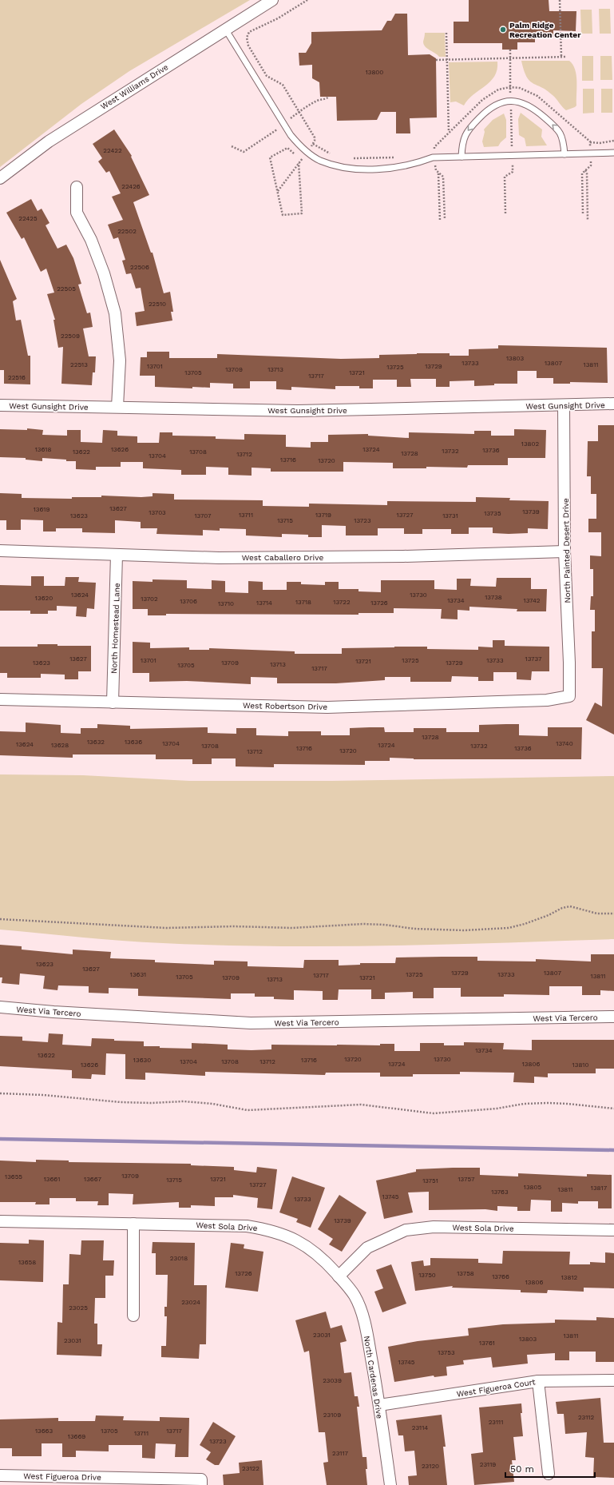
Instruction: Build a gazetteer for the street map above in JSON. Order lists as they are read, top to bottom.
{
  "streets": {
    "street": [
      "West Williams Drive",
      "West Gunsight Drive",
      "North Painted Desert Drive",
      "West Caballero Drive",
      "North Homestead Lane",
      "West Robertson Drive",
      "West Via Tercero",
      "West Sola Drive",
      "North Cardenas Drive",
      "West Figueroa Court",
      "West Figueroa Drive"
    ]
  },
  "crossings": [
    ["West Gunsight Drive", "North Painted Desert Drive"],
    ["North Painted Desert Drive", "West Caballero Drive"],
    ["North Painted Desert Drive", "West Robertson Drive"],
    ["West Caballero Drive", "North Homestead Lane"],
    ["North Homestead Lane", "West Robertson Drive"],
    ["West Sola Drive", "North Cardenas Drive"],
    ["North Cardenas Drive", "West Figueroa Court"]
  ],
  "places": ["Palm Ridge Recreation Center"],
  "house_numbers": [
    "13800",
    "22422",
    "22426",
    "22425",
    "22502",
    "22506",
    "22505",
    "22510",
    "22509",
    "13803",
    "13733",
    "13807",
    "22513",
    "13811",
    "13701",
    "13729",
    "13725",
    "13709",
    "13713",
    "13705",
    "13721",
    "13717",
    "22516",
    "13802",
    "13618",
    "13626",
    "13724",
    "13736",
    "13732",
    "13622",
    "13708",
    "13728",
    "13712",
    "13704",
    "13716",
    "13720",
    "13627",
    "13619",
    "13739",
    "13703",
    "13735",
    "13711",
    "13719",
    "13727",
    "13623",
    "13707",
    "13731",
    "13715",
    "13723",
    "13624",
    "13730",
    "13738",
    "13620",
    "13702",
    "13734",
    "13742",
    "13706",
    "13718",
    "13722",
    "13714",
    "13726",
    "13710",
    "13627",
    "13737",
    "13701",
    "13725",
    "13733",
    "13721",
    "13623",
    "13709",
    "13729",
    "13713",
    "13705",
    "13717",
    "13728",
    "13632",
    "13636",
    "13704",
    "13740",
    "13624",
    "13628",
    "13724",
    "13708",
    "13732",
    "13716",
    "13736",
    "13720",
    "13712",
    "13623",
    "13627",
    "13729",
    "13807",
    "13631",
    "13725",
    "13733",
    "13717",
    "13811",
    "13705",
    "13709",
    "13721",
    "13713",
    "13734",
    "13622",
    "13720",
    "13730",
    "13630",
    "13716",
    "13704",
    "13708",
    "13712",
    "13724",
    "13806",
    "13626",
    "13810",
    "13709",
    "13655",
    "13661",
    "13667",
    "13721",
    "13757",
    "13715",
    "13751",
    "13727",
    "13805",
    "13817",
    "13811",
    "13763",
    "13745",
    "13733",
    "13739",
    "23018",
    "13658",
    "13726",
    "13758",
    "13750",
    "13766",
    "13812",
    "13806",
    "23024",
    "23025",
    "23031",
    "13811",
    "13803",
    "23031",
    "13761",
    "13753",
    "13745",
    "23039",
    "23109",
    "23112",
    "23111",
    "23114",
    "13663",
    "13705",
    "13717",
    "13711",
    "13669",
    "13723",
    "23117",
    "23119",
    "23120",
    "23122"
  ],
  "scale_bar": "50 m"
}
